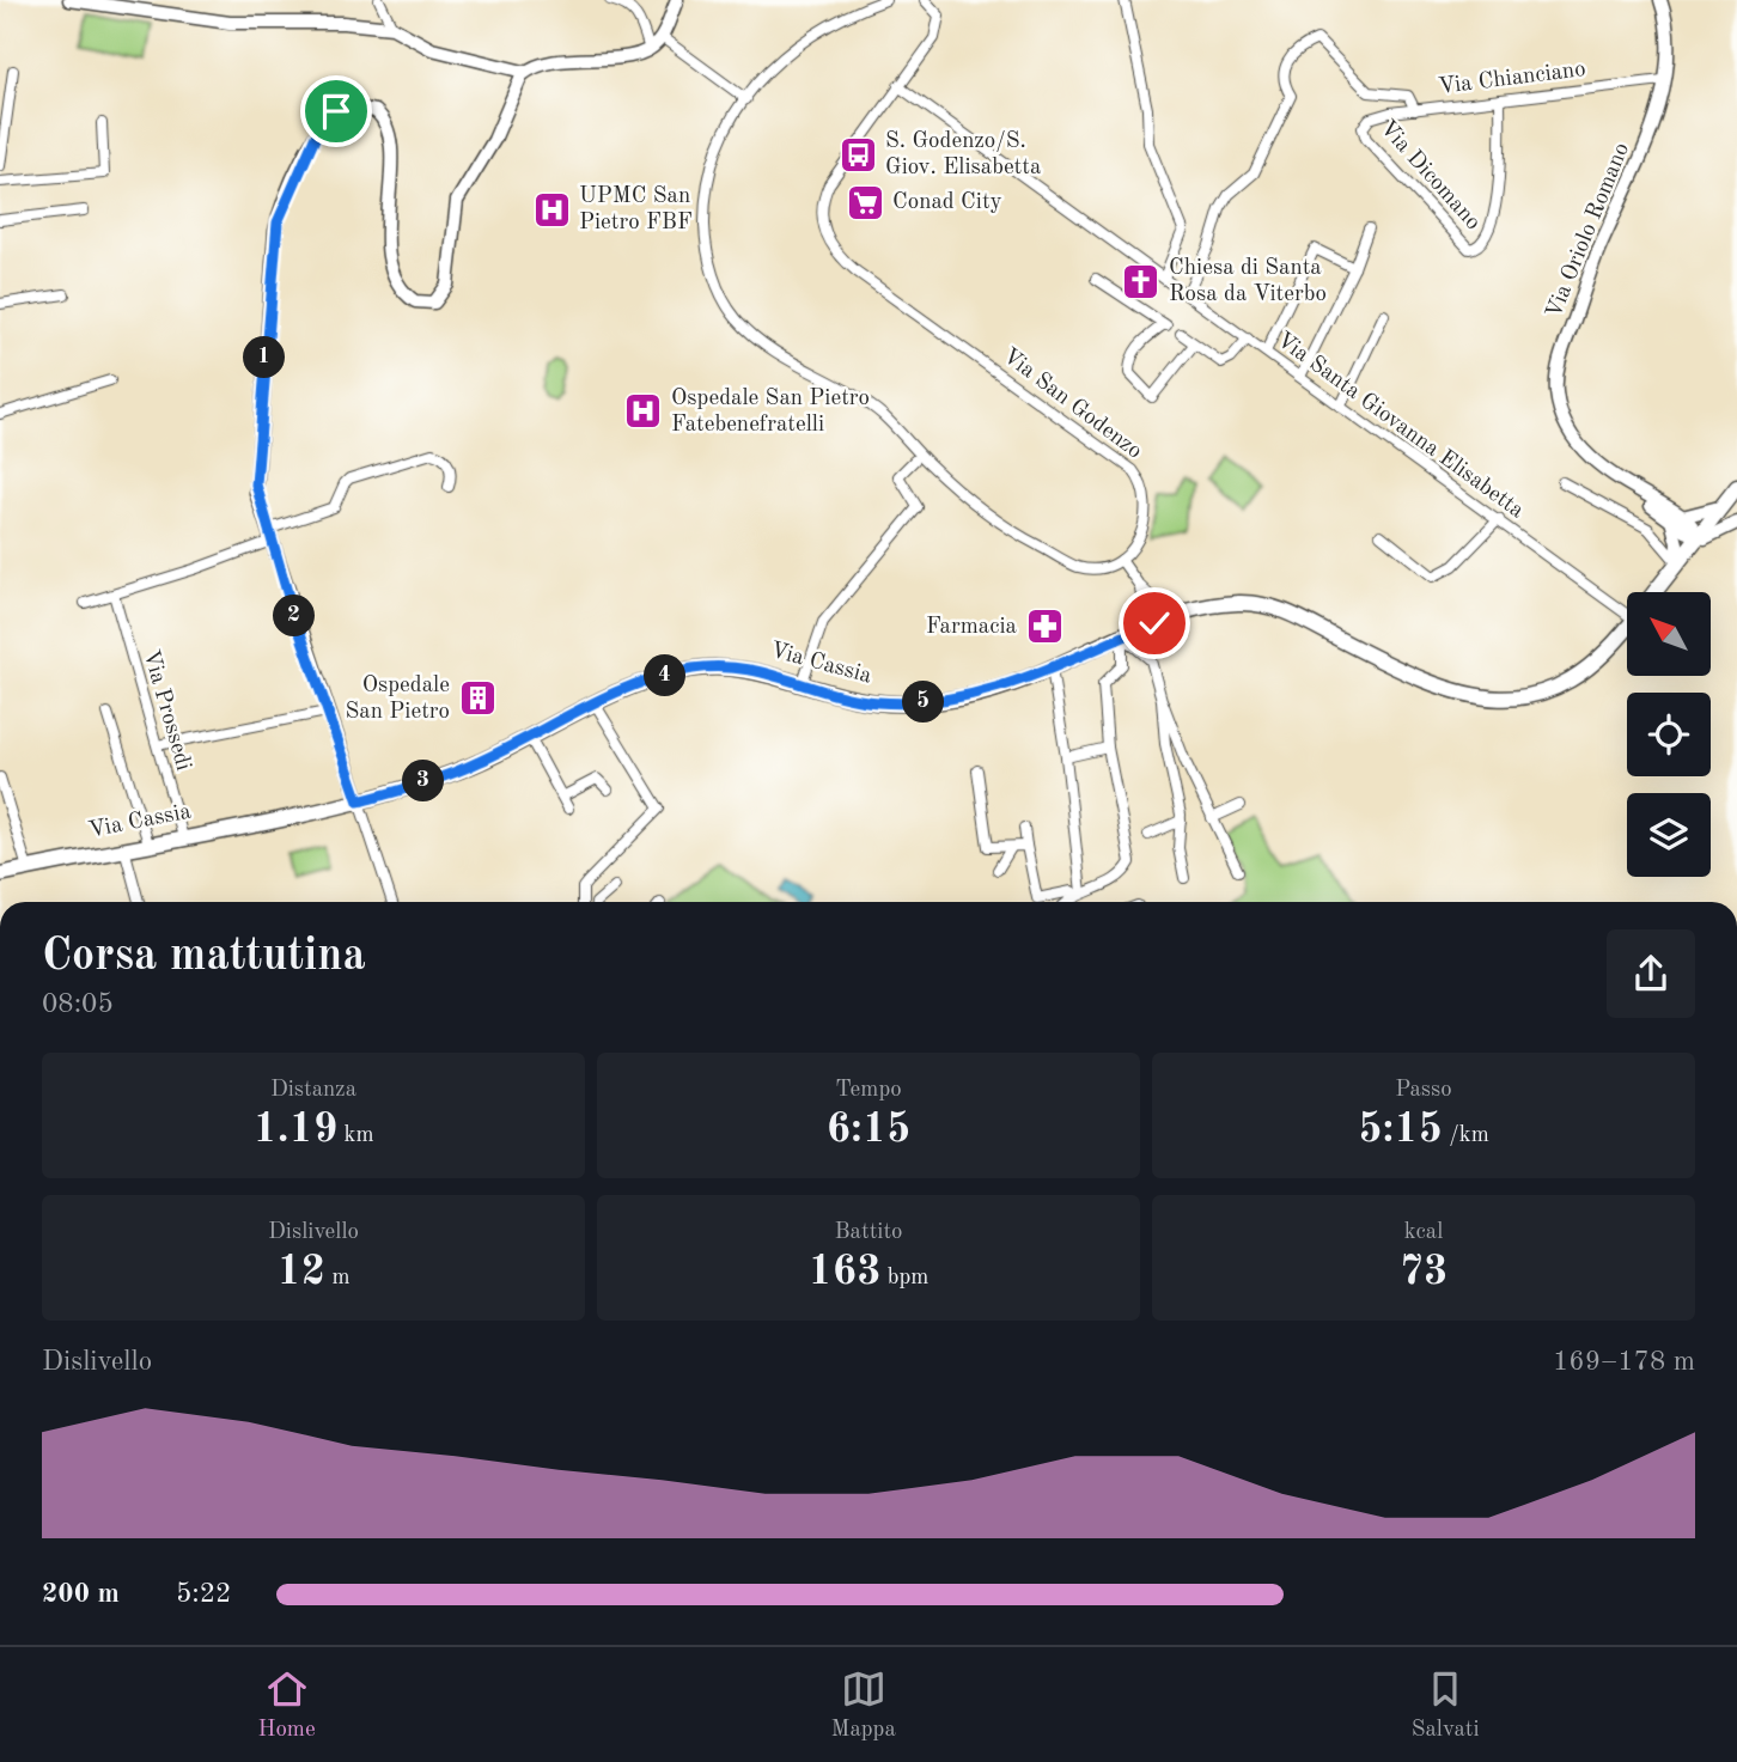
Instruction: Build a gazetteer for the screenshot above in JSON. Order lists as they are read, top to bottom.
{
  "streets": {
    "main road": ["Via Cassia"],
    "street": [
      "Via Chianciano",
      "Via Dicomano",
      "Via Oriolo Romano",
      "Via San Godenzo",
      "Via Santa Giovanna Elisabetta",
      "Via Prossedi"
    ]
  },
  "crossings": [
    ["Via Chianciano", "Via Dicomano"],
    ["Via Chianciano", "Via Oriolo Romano"],
    ["Via Oriolo Romano", "Via Cassia"],
    ["Via San Godenzo", "Via Santa Giovanna Elisabetta"],
    ["Via Cassia", "Via Prossedi"]
  ],
  "places": {
    "bus stop": ["S. Godenzo/S. Giov. Elisabetta"],
    "supermarket": ["Conad City"],
    "hospital": ["UPMC San Pietro FBF", "Ospedale San Pietro Fatebenefratelli"],
    "church": ["Chiesa di Santa Rosa da Viterbo"],
    "pharmacy": ["Farmacia"],
    "building": ["Ospedale San Pietro"]
  },
  "north": "top left",
  "page": {
    "pins": [
      "1",
      "2",
      "4",
      "5",
      "3"
    ],
    "heading": ["Corsa mattutina", "08:05"],
    "stats": [
      ["Distanza", "1.19 km"],
      ["Tempo", "6:15"],
      ["Passo", "5:15 /km"],
      ["Dislivello", "12 m"],
      ["Battito", "163 bpm"],
      ["kcal", "73"]
    ],
    "chart": ["Dislivello", "169–178 m"],
    "list": [
      {
        "name": "200 m",
        "note": "5:22"
      }
    ],
    "tabs": ["Home", "Mappa", "Salvati"]
  }
}
